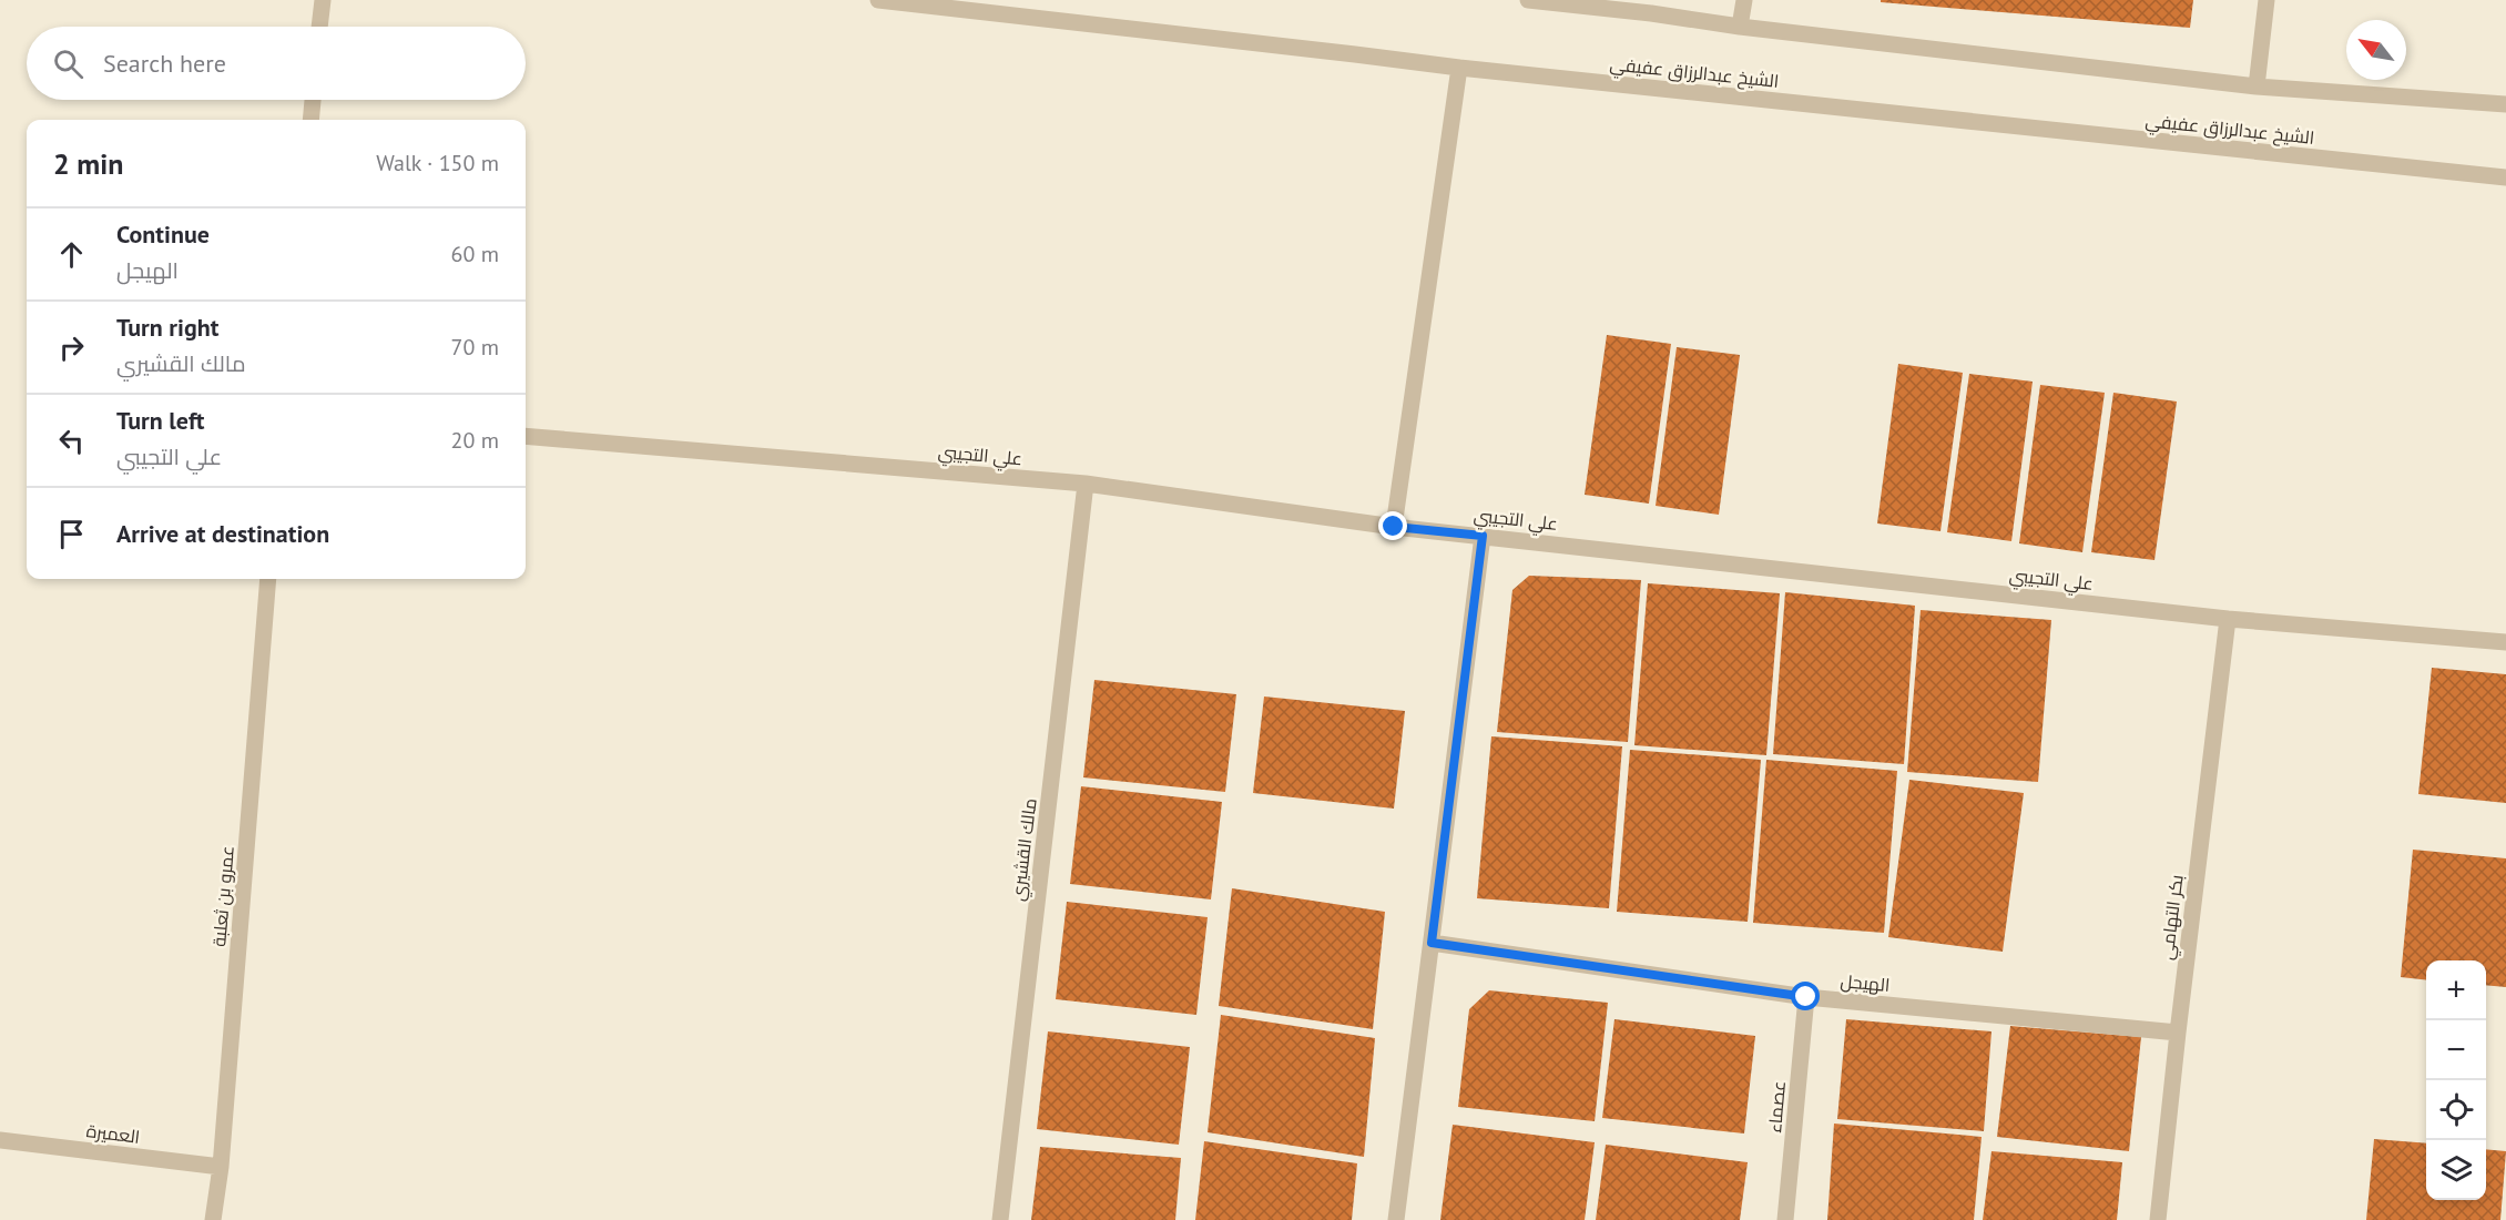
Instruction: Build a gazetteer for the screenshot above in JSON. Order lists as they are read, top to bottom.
{
  "streets": {
    "street": [
      "الشيخ عبدالرزاق عفيفي",
      "علي التجيبي",
      "مالك القشيري",
      "عمرو بن ثعلبة",
      "بكر التهامي",
      "الهيجل",
      "عصماء",
      "العميرة"
    ]
  },
  "crossings": [
    ["علي التجيبي", "مالك القشيري"],
    ["علي التجيبي", "بكر التهامي"],
    ["عمرو بن ثعلبة", "العميرة"],
    ["بكر التهامي", "الهيجل"],
    ["الهيجل", "عصماء"]
  ],
  "north": "top left",
  "page": {
    "search": "Search here",
    "heading": ["2 min", "Walk · 150 m"],
    "list": [
      ["Continue", "الهيجل", "60 m"],
      ["Turn right", "مالك القشيري", "70 m"],
      ["Turn left", "علي التجيبي", "20 m"],
      "Arrive at destination"
    ],
    "map_buttons": ["+", "−"]
  }
}
